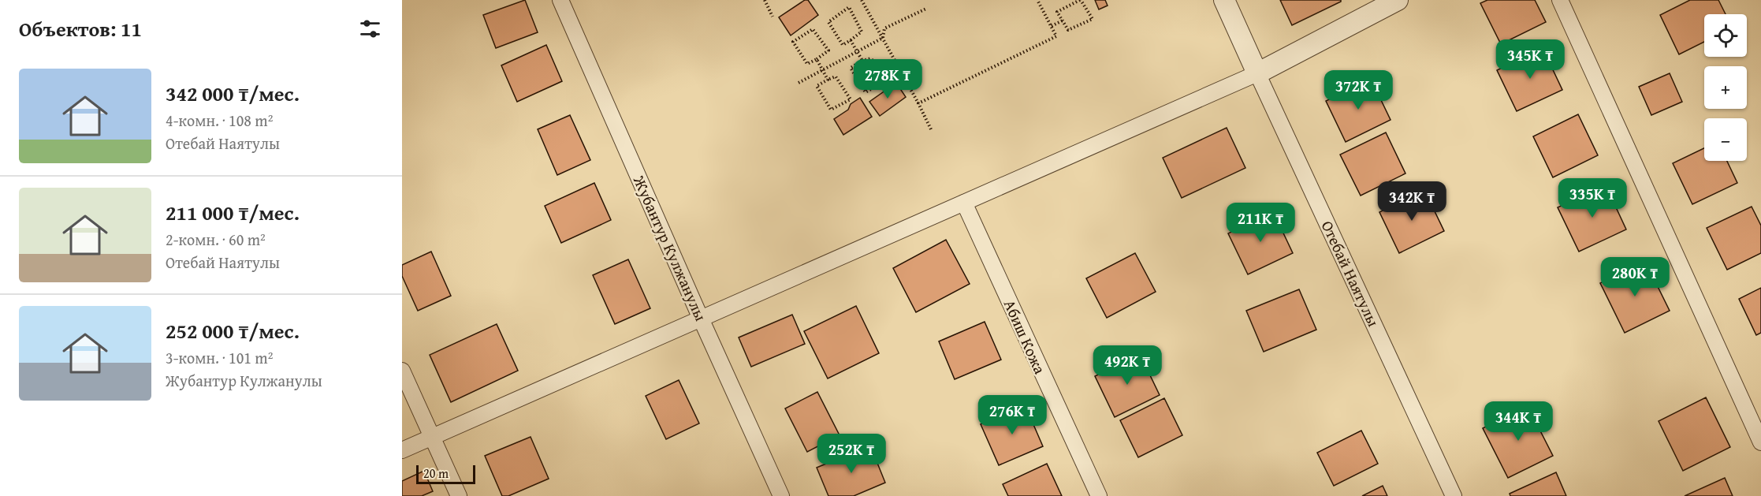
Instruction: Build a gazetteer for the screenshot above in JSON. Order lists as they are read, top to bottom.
{
  "streets": {
    "street": ["Жубантур Кулжанулы", "Отебай Наятулы", "Абиш Кожа"]
  },
  "scale_bar": "20 m",
  "page": {
    "heading": "Объектов: 11",
    "map_buttons": ["+", "−"],
    "price": [
      "345K ₸",
      "278K ₸",
      "372K ₸",
      "335K ₸",
      "342K ₸",
      "211K ₸",
      "280K ₸",
      "492K ₸",
      "276K ₸",
      "344K ₸",
      "252K ₸"
    ],
    "list": [
      {
        "name": "342 000 ₸/мес.",
        "note": "4-комн. · 108 m² · Отебай Наятулы"
      },
      {
        "name": "211 000 ₸/мес.",
        "note": "2-комн. · 60 m² · Отебай Наятулы"
      },
      {
        "name": "252 000 ₸/мес.",
        "note": "3-комн. · 101 m² · Жубантур Кулжанулы"
      }
    ],
    "scale": "20 m"
  }
}
